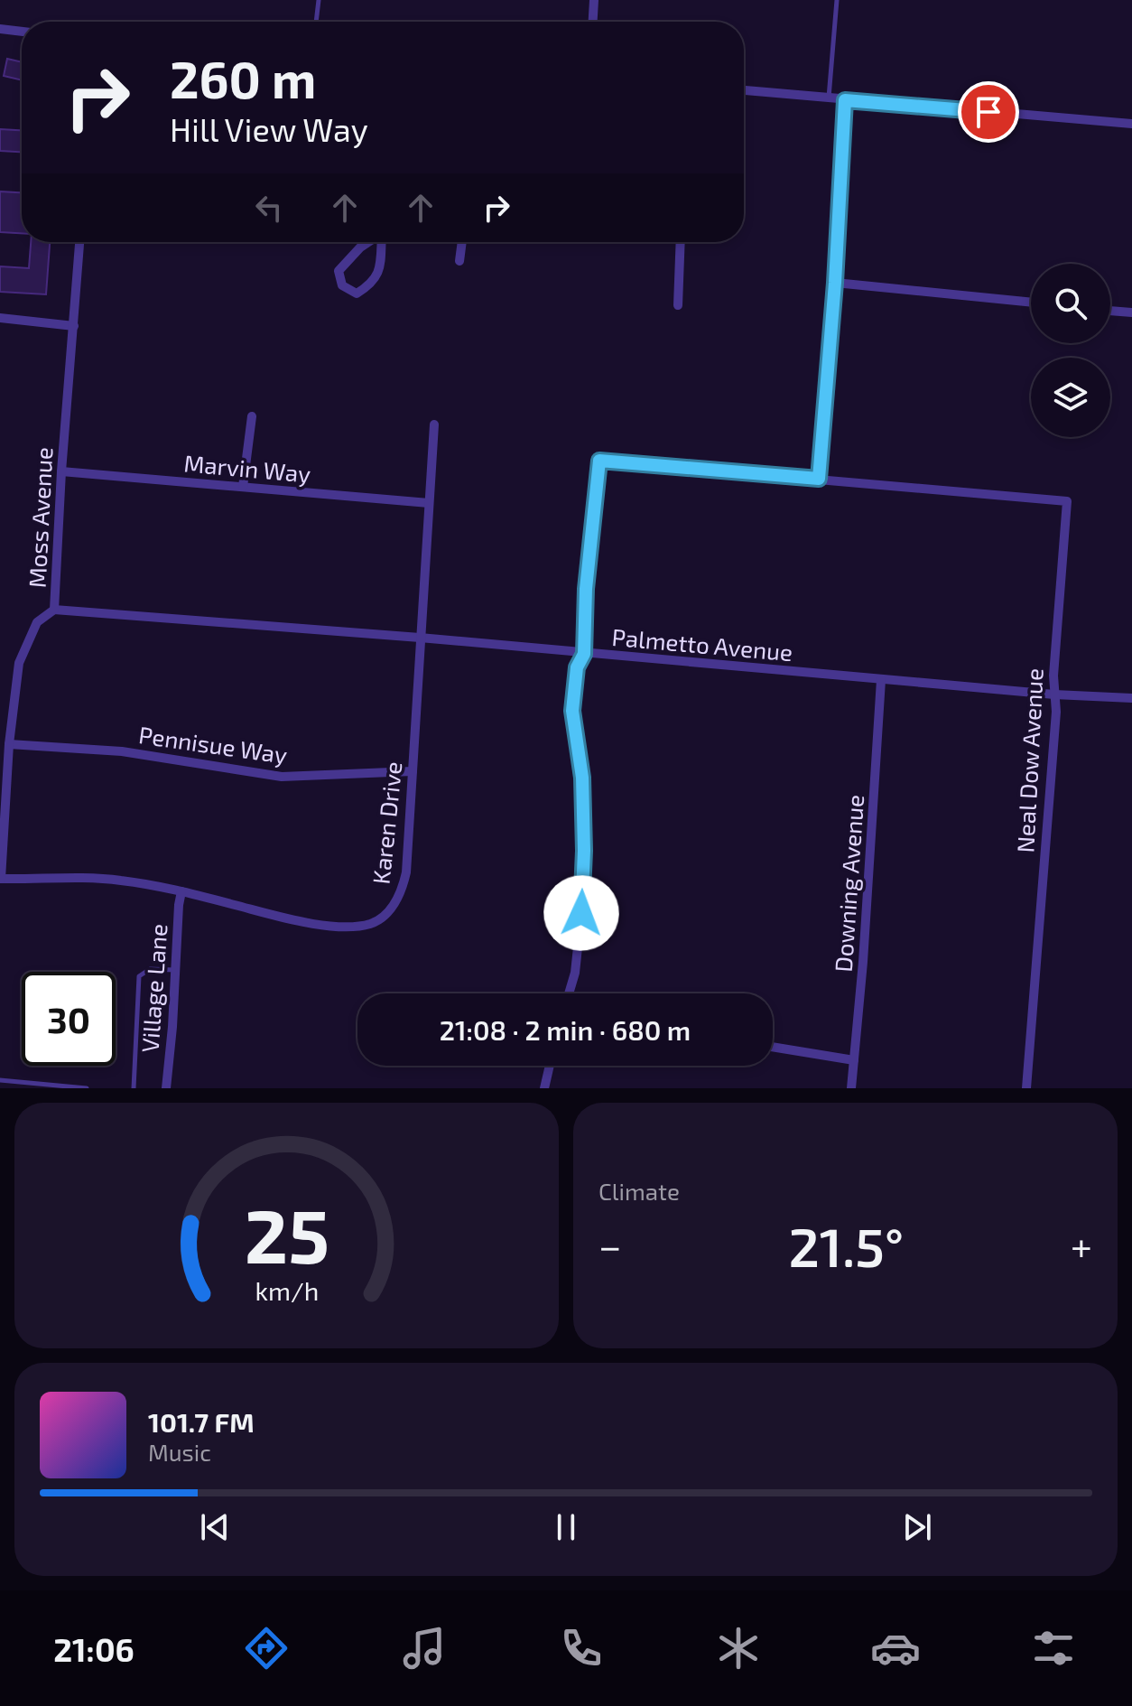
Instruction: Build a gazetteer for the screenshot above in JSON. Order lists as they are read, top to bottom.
{
  "streets": {
    "street": [
      "Marvin Way",
      "Moss Avenue",
      "Palmetto Avenue",
      "Pennisue Way",
      "Neal Dow Avenue",
      "Karen Drive",
      "Downing Avenue",
      "Village Lane"
    ]
  },
  "crossings": [
    ["Marvin Way", "Moss Avenue"],
    ["Marvin Way", "Karen Drive"],
    ["Moss Avenue", "Palmetto Avenue"],
    ["Moss Avenue", "Pennisue Way"],
    ["Moss Avenue", "Karen Drive"],
    ["Palmetto Avenue", "Neal Dow Avenue"],
    ["Palmetto Avenue", "Karen Drive"],
    ["Palmetto Avenue", "Downing Avenue"],
    ["Pennisue Way", "Karen Drive"],
    ["Karen Drive", "Village Lane"]
  ],
  "page": {
    "turn": ["260 m", "Hill View Way"],
    "limit": "30",
    "trip": "21:08 · 2 min · 680 m",
    "tile": "Climate",
    "heat": ["−", "21.5°", "+"],
    "song": ["101.7 FM", "Music"],
    "tabs": "21:06",
    "gauge": ["25", "km/h"]
  }
}
